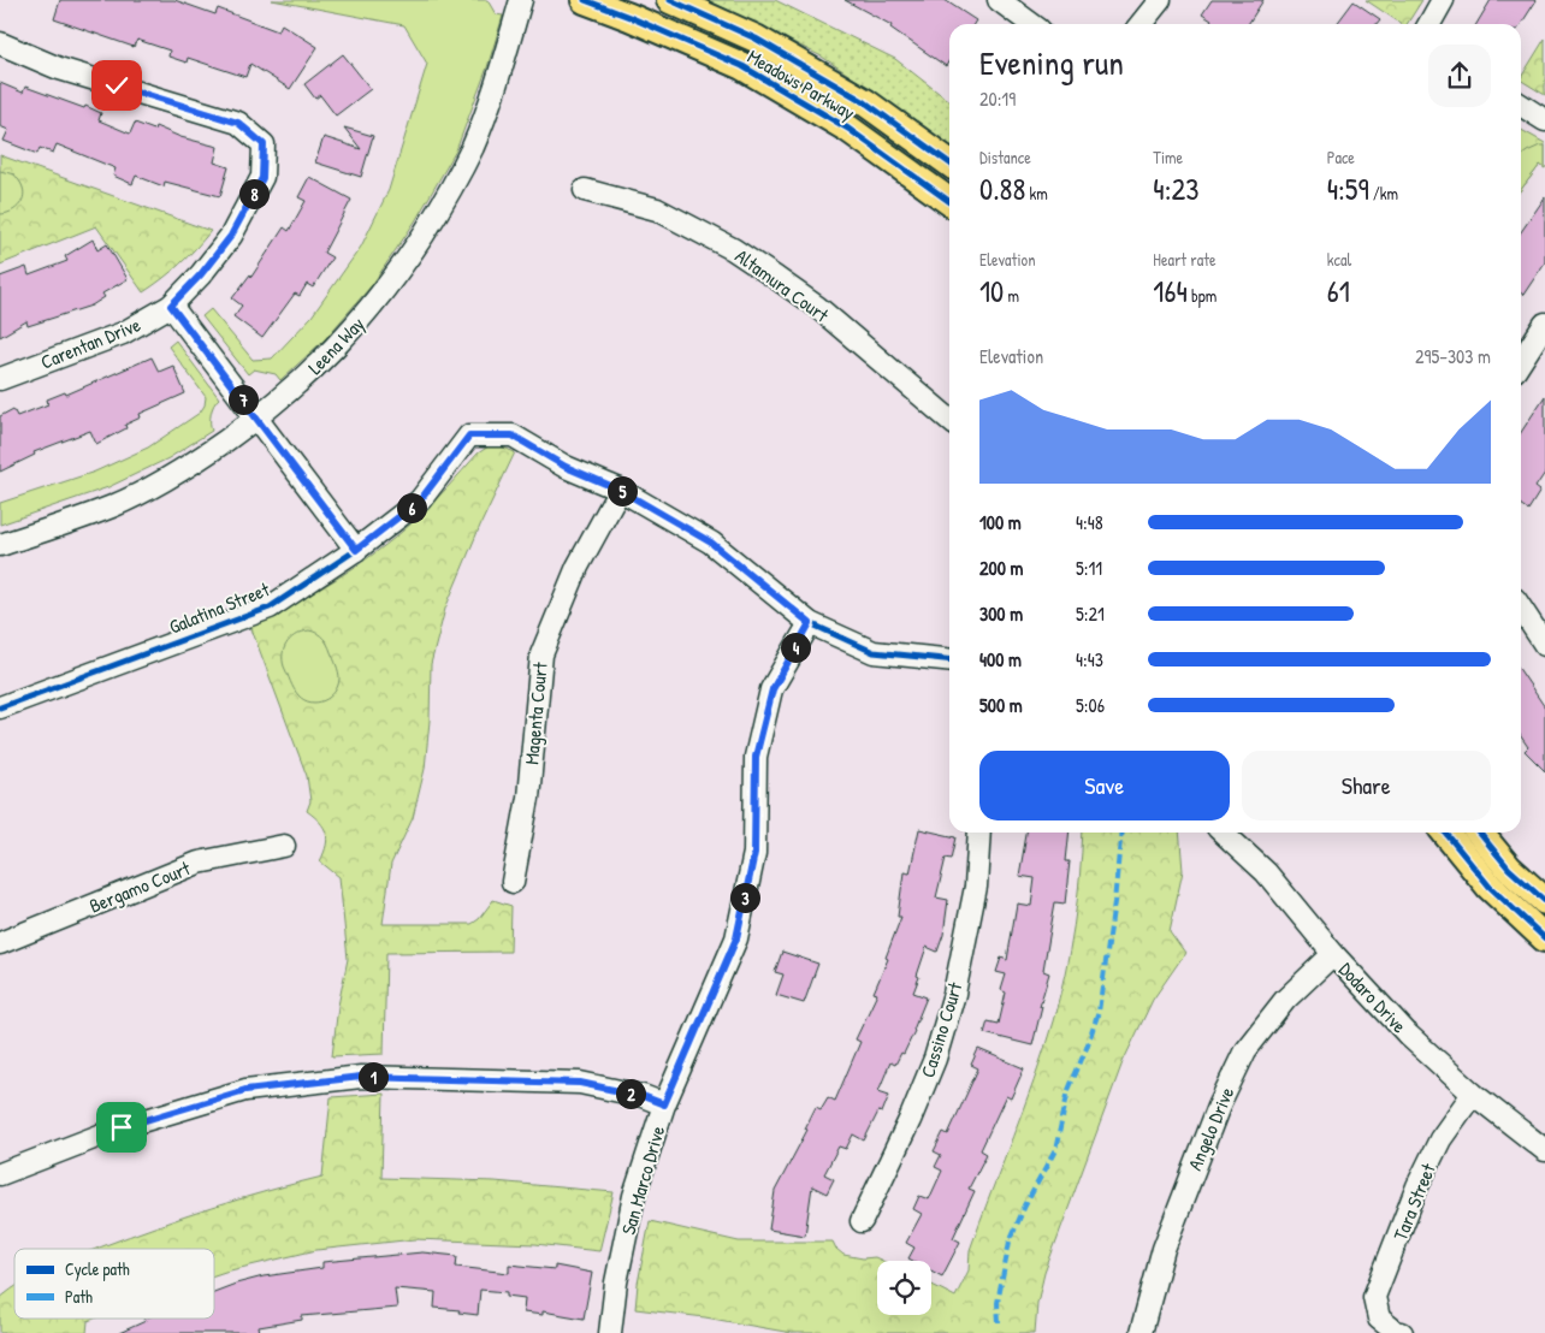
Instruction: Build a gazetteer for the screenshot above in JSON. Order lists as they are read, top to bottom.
{
  "streets": {
    "main road": ["Meadows Parkway"],
    "street": [
      "Altamura Court",
      "Carentan Drive",
      "Leena Way",
      "Galatina Street",
      "Magenta Court",
      "Bergamo Court",
      "Dodaro Drive",
      "Cassino Court",
      "Angelo Drive",
      "San Marco Drive",
      "Tara Street"
    ]
  },
  "crossings": [
    ["Galatina Street", "Magenta Court"],
    ["Dodaro Drive", "Angelo Drive"],
    ["Dodaro Drive", "Tara Street"]
  ],
  "legend": ["Cycle path", "Path"],
  "page": {
    "heading": ["Evening run", "20:19"],
    "stats": [
      ["Distance", "0.88 km"],
      ["Time", "4:23"],
      ["Pace", "4:59 /km"],
      ["Elevation", "10 m"],
      ["Heart rate", "164 bpm"],
      ["kcal", "61"]
    ],
    "pins": [
      "8",
      "7",
      "5",
      "6",
      "4",
      "3",
      "1",
      "2"
    ],
    "chart": ["Elevation", "295–303 m"],
    "list": [
      {
        "name": "100 m",
        "note": "4:48"
      },
      {
        "name": "200 m",
        "note": "5:11"
      },
      {
        "name": "300 m",
        "note": "5:21"
      },
      {
        "name": "400 m",
        "note": "4:43"
      },
      {
        "name": "500 m",
        "note": "5:06"
      }
    ],
    "buttons": ["Save", "Share"]
  }
}
